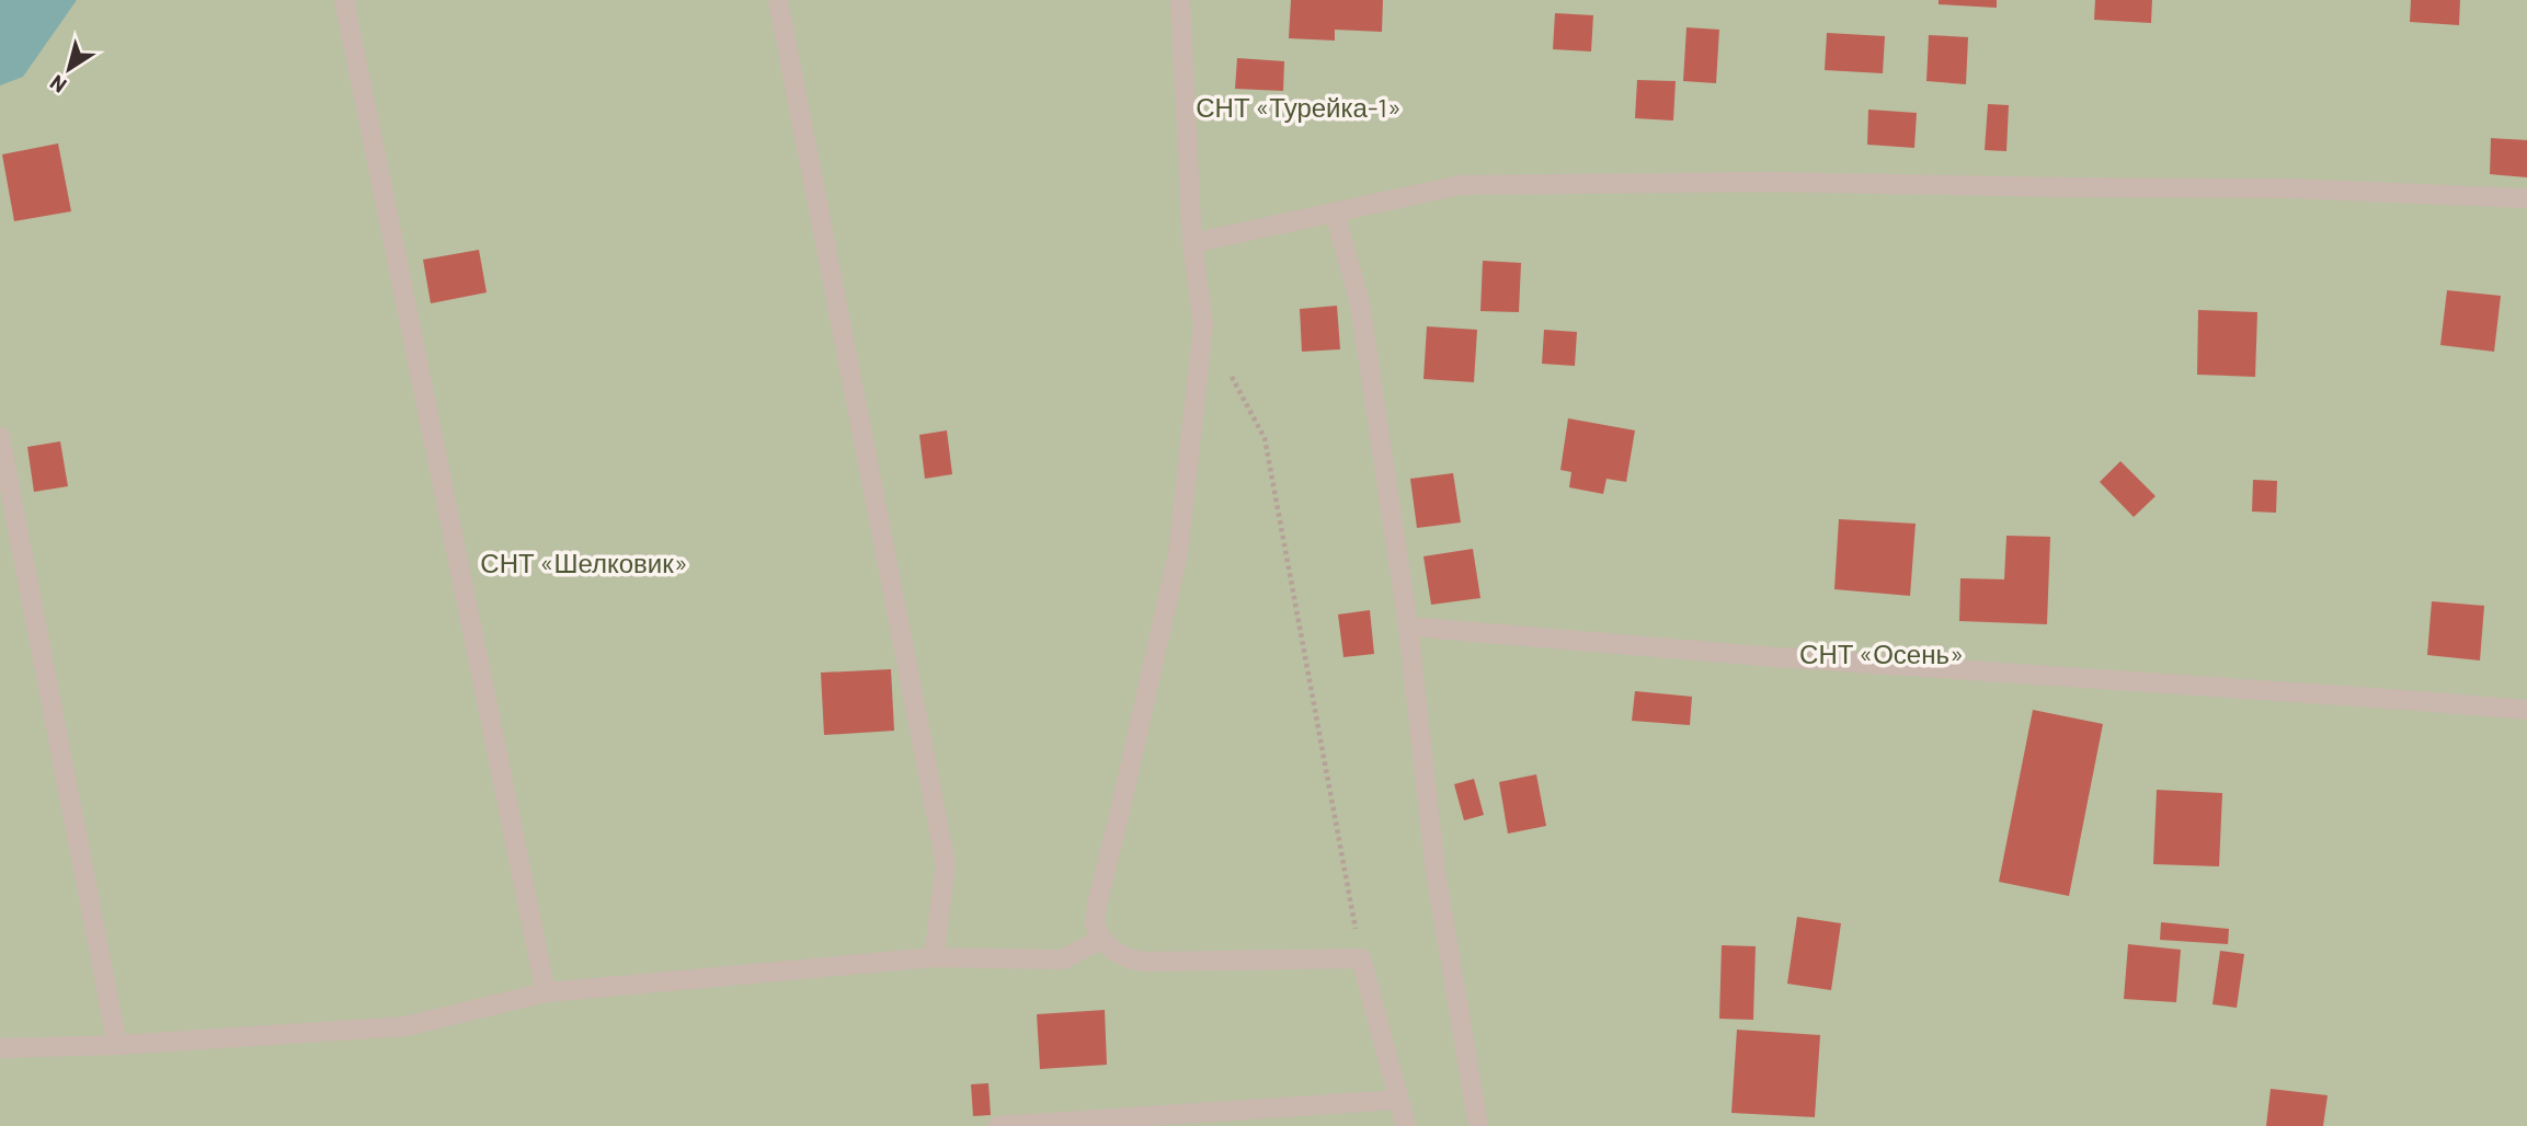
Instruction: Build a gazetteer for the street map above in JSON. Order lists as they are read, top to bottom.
{
  "parks": ["СНТ «Турейка-1»", "СНТ «Шелковик»", "СНТ «Осень»"],
  "north": "bottom left"
}
